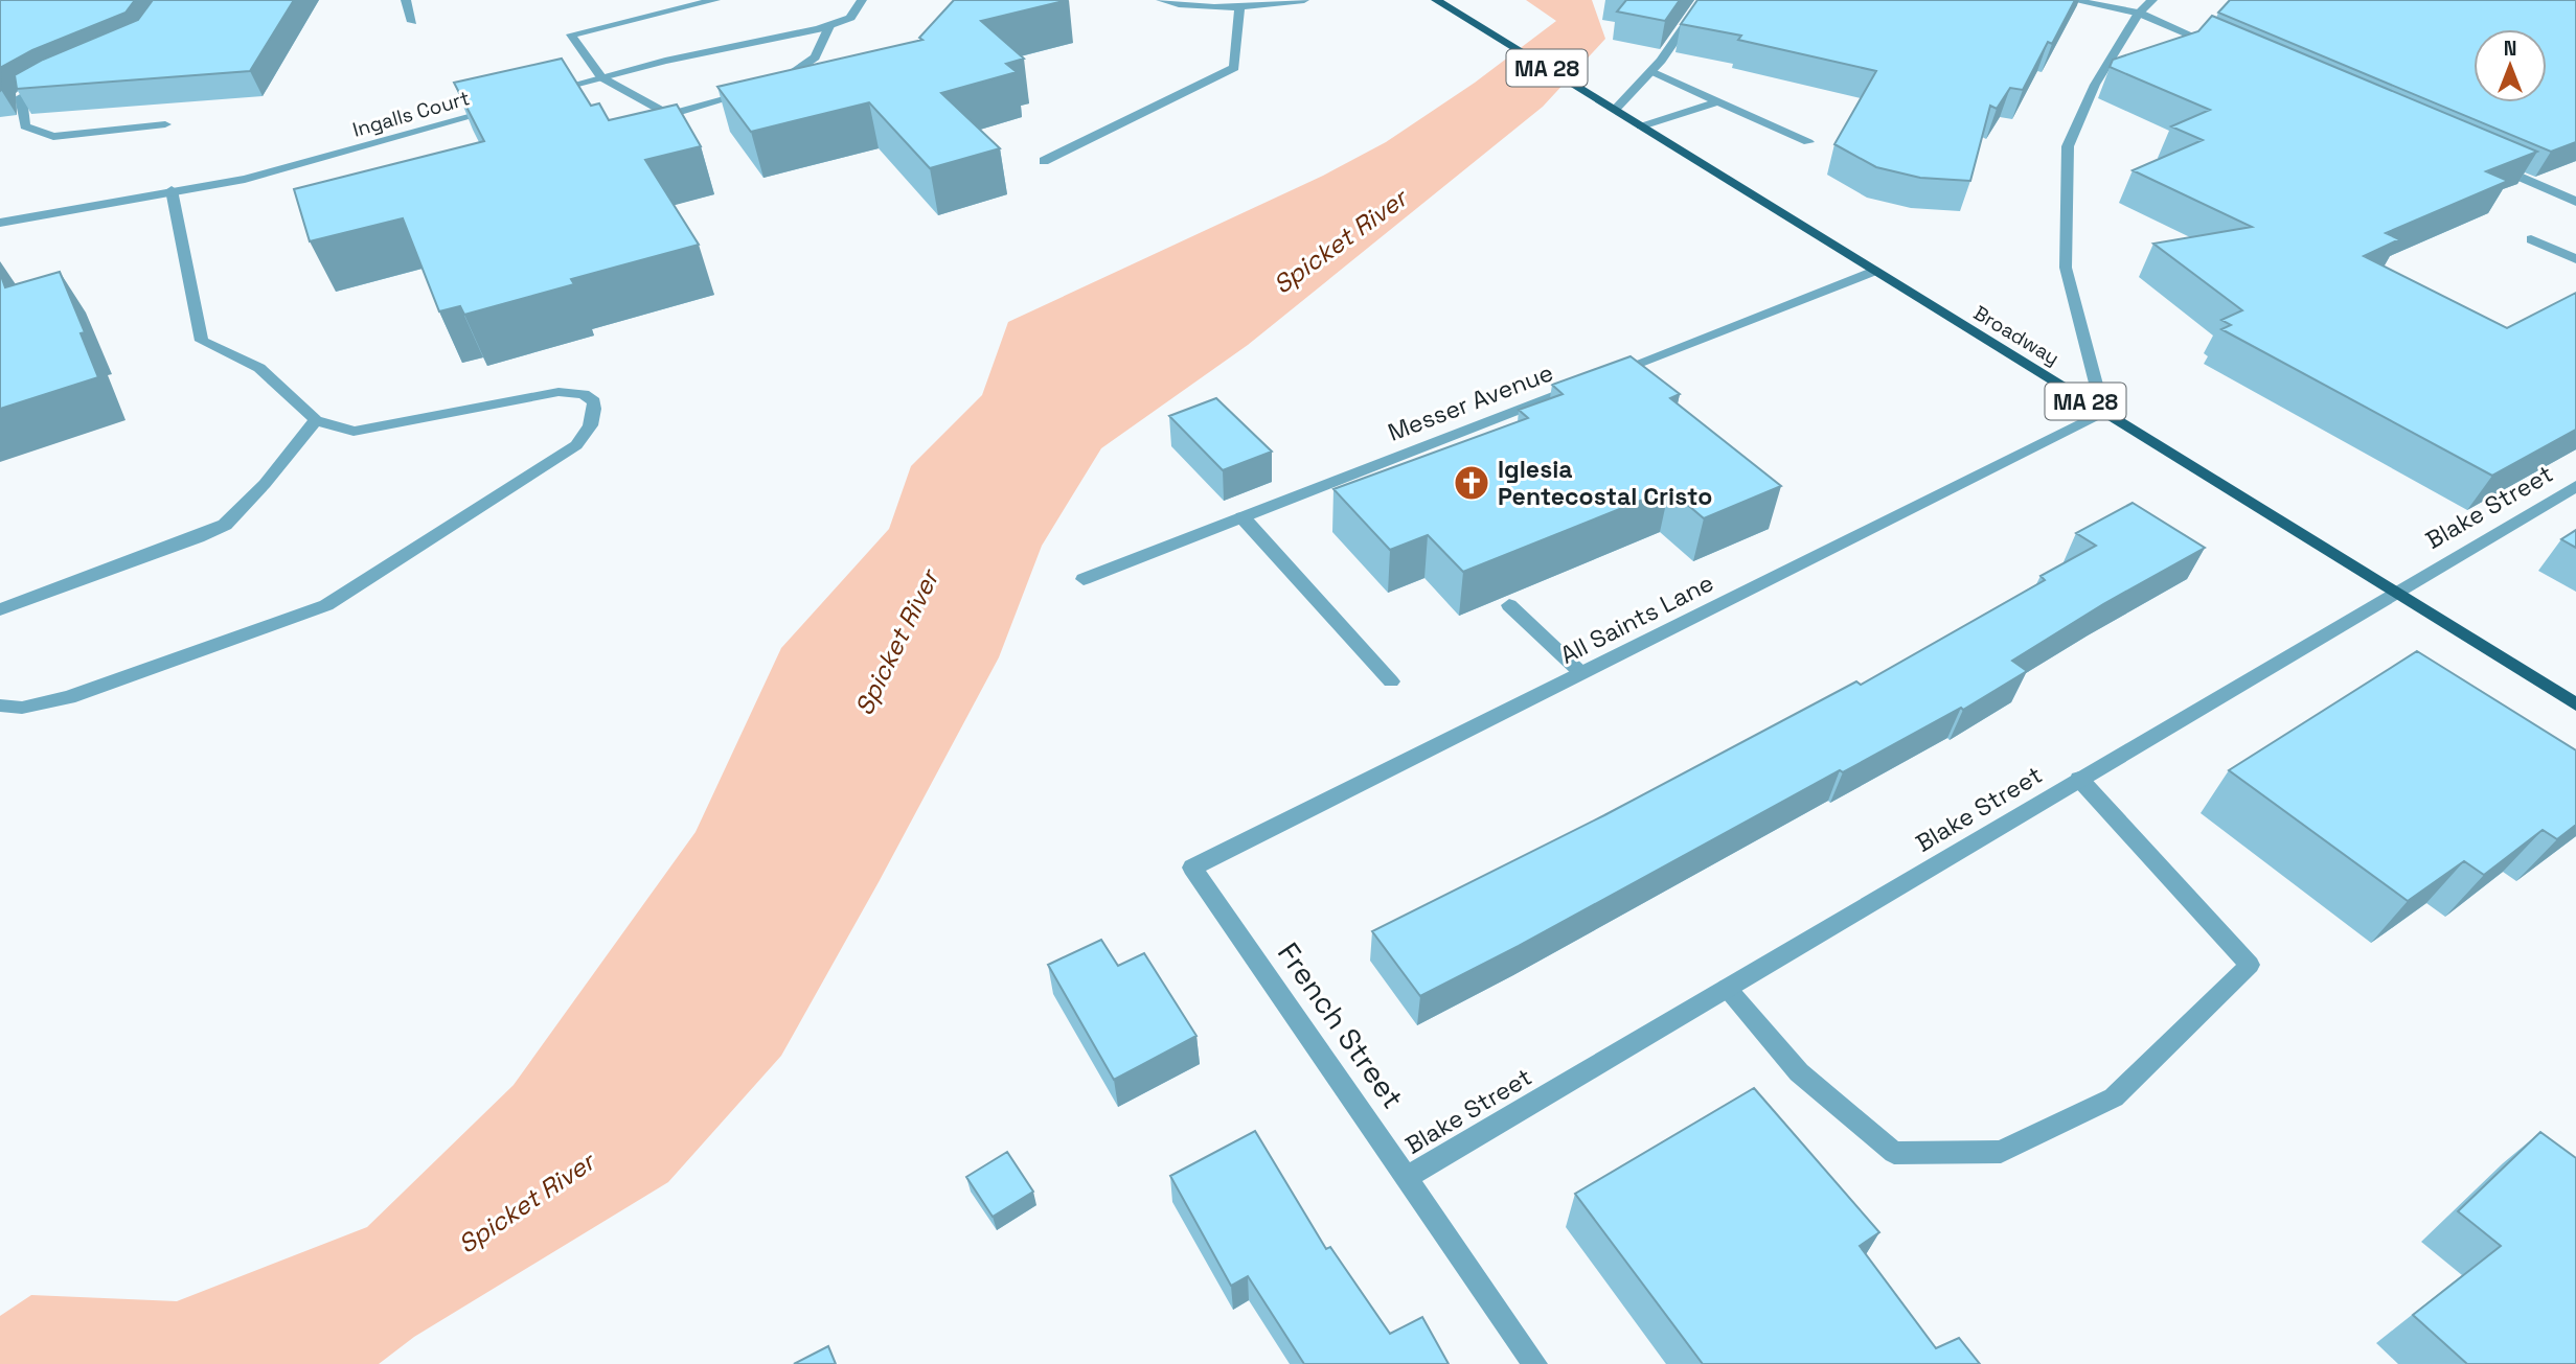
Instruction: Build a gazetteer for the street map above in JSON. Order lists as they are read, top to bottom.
{
  "streets": {
    "main road": ["MA 28", "Broadway"],
    "street": [
      "Ingalls Court",
      "Messer Avenue",
      "Blake Street",
      "All Saints Lane",
      "French Street"
    ]
  },
  "crossings": [
    ["Broadway", "Messer Avenue"],
    ["Broadway", "Blake Street"],
    ["Broadway", "All Saints Lane"],
    ["Blake Street", "French Street"],
    ["All Saints Lane", "French Street"]
  ],
  "water": ["Spicket River"],
  "places": {
    "church": ["Iglesia Pentecostal Cristo"]
  },
  "north": "top"
}
